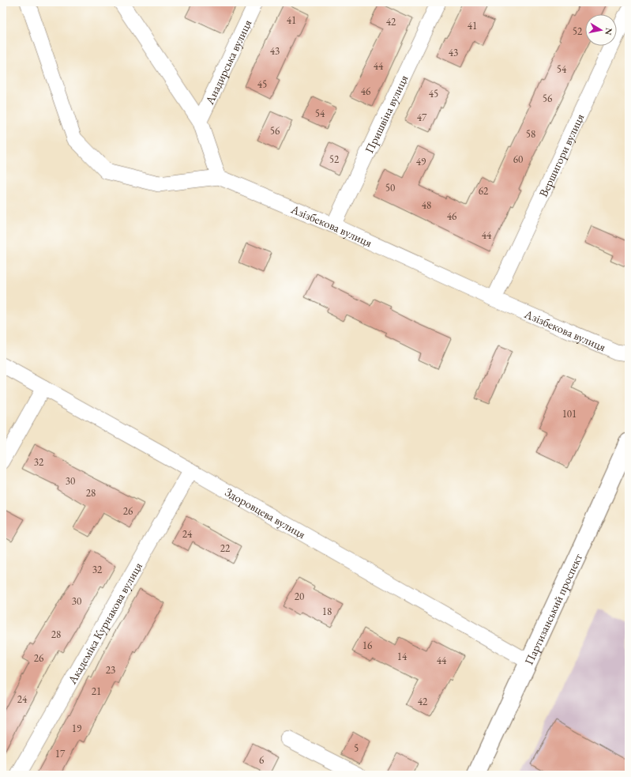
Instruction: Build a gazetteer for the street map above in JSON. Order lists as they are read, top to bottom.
{
  "streets": {
    "street": [
      "Анадирська вулиця",
      "Пришвіна вулиця",
      "Вершигори вулиця",
      "Азізбекова вулиця",
      "Здоровцева вулиця",
      "Партизанський проспект",
      "Академіка Курнакова вулиця"
    ]
  },
  "crossings": [
    ["Пришвіна вулиця", "Азізбекова вулиця"],
    ["Вершигори вулиця", "Азізбекова вулиця"],
    ["Здоровцева вулиця", "Партизанський проспект"],
    ["Здоровцева вулиця", "Академіка Курнакова вулиця"]
  ],
  "house_numbers": [
    "41",
    "42",
    "41",
    "52",
    "43",
    "43",
    "44",
    "54",
    "45",
    "46",
    "45",
    "56",
    "54",
    "47",
    "56",
    "58",
    "52",
    "60",
    "49",
    "50",
    "62",
    "48",
    "46",
    "44",
    "101",
    "32",
    "30",
    "28",
    "26",
    "24",
    "22",
    "32",
    "20",
    "30",
    "18",
    "28",
    "16",
    "14",
    "26",
    "44",
    "23",
    "21",
    "24",
    "42",
    "19",
    "5",
    "17",
    "6"
  ],
  "north": "right"
}
